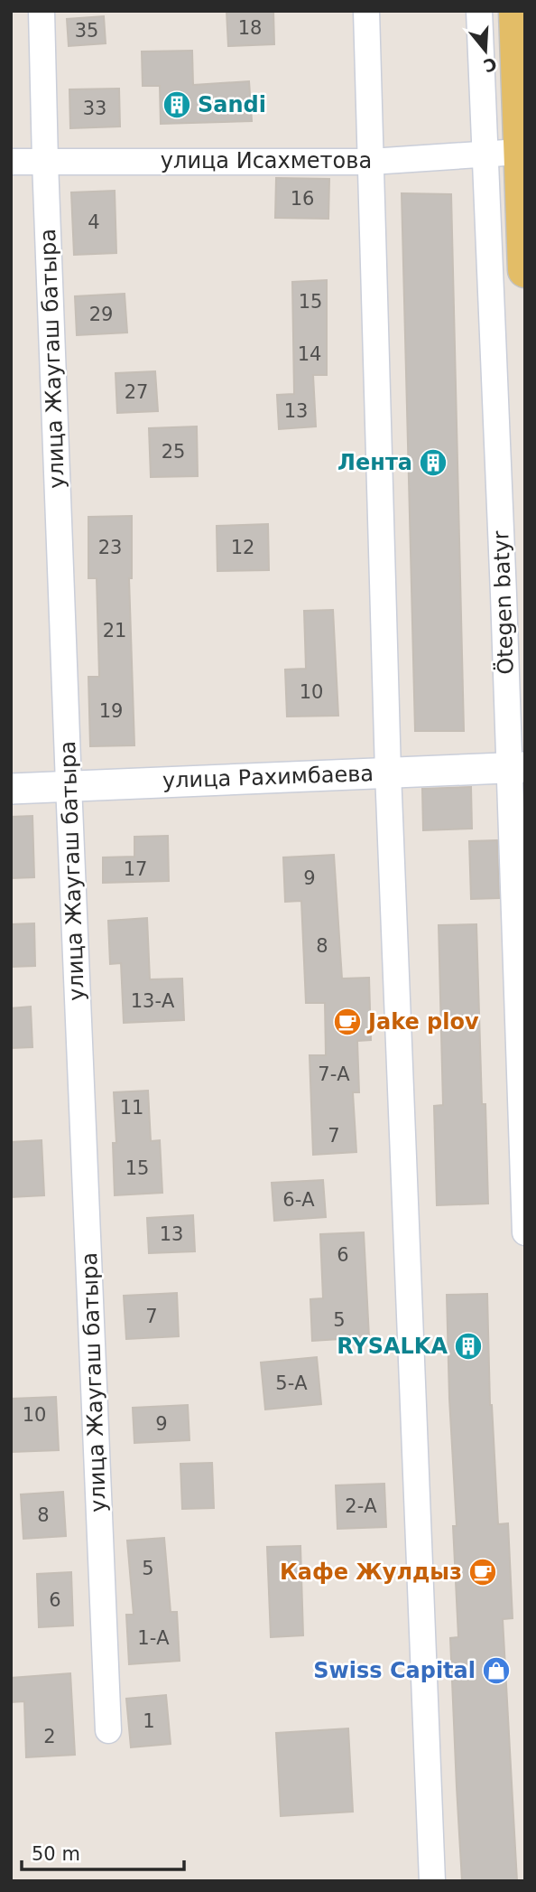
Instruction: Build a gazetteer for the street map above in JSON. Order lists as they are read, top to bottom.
{
  "streets": {
    "street": [
      "улица Исахметова",
      "улица Жаугаш батыра",
      "Ötegen batyr",
      "улица Рахимбаева"
    ]
  },
  "crossings": [
    ["улица Исахметова", "улица Жаугаш батыра"],
    ["улица Жаугаш батыра", "улица Рахимбаева"]
  ],
  "places": {
    "building": ["Sandi", "Лента", "RYSALKA"],
    "cafe": ["Jake plov", "Кафе Жулдыз"],
    "shop": ["Swiss Capital"]
  },
  "house_numbers": [
    "18",
    "35",
    "33",
    "16",
    "4",
    "15",
    "29",
    "14",
    "27",
    "13",
    "25",
    "23",
    "12",
    "21",
    "10",
    "19",
    "17",
    "9",
    "8",
    "13-А",
    "7-А",
    "11",
    "7",
    "15",
    "6-А",
    "13",
    "6",
    "7",
    "5",
    "5-А",
    "10",
    "9",
    "2-А",
    "8",
    "5",
    "6",
    "1-А",
    "1",
    "2"
  ],
  "scale_bar": "50 m",
  "north": "bottom"
}
